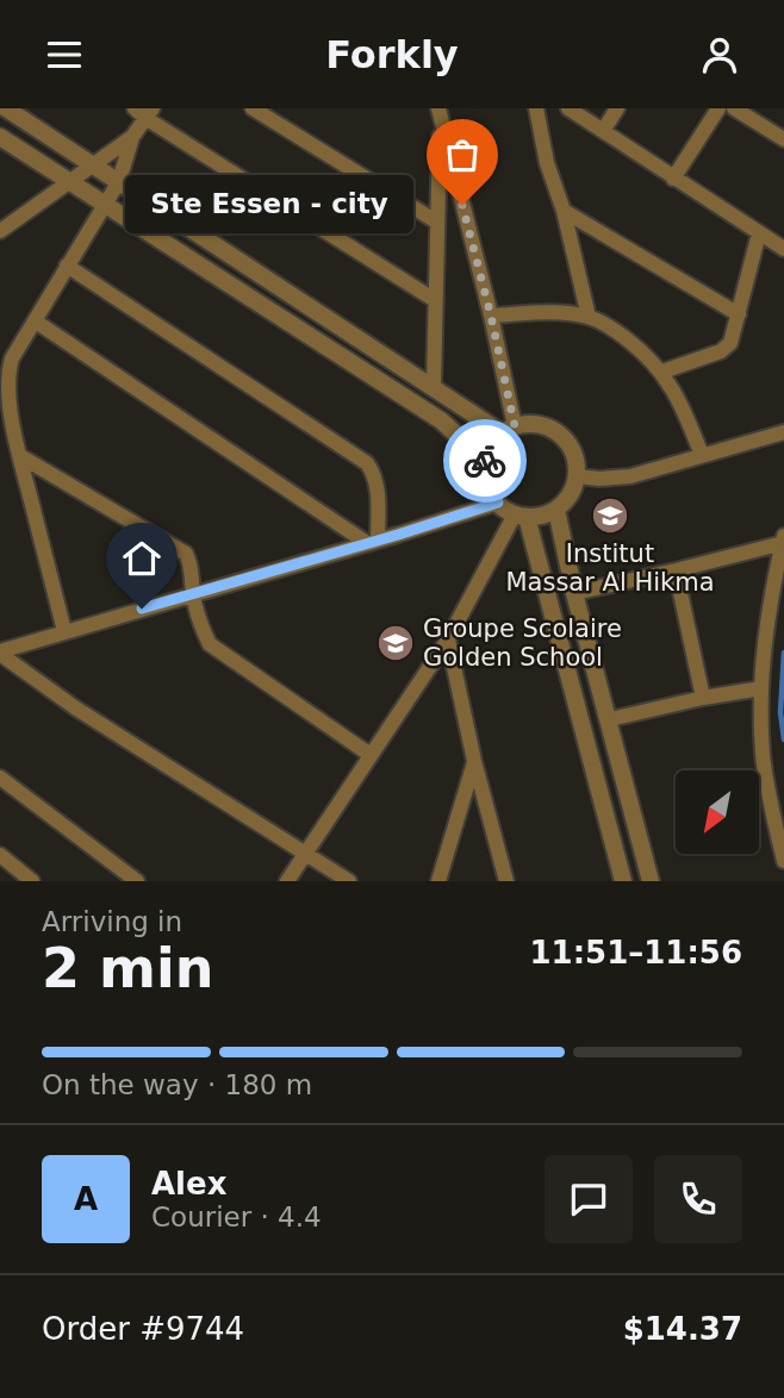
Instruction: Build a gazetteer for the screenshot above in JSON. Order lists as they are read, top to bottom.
{
  "places": {
    "other": ["Ste Essen - city"],
    "school or university": ["Institut Massar Al Hikma", "Groupe Scolaire Golden School"]
  },
  "north": "bottom left",
  "page": {
    "header": "Forkly",
    "bubble": "Ste Essen - city",
    "heading": ["2 min", "Arriving in", "11:51–11:56"],
    "panel": [
      "Alex",
      "Courier · 4.4",
      "Order #9744",
      "$14.37"
    ],
    "bar": "On the way · 180 m",
    "round": "A"
  }
}
